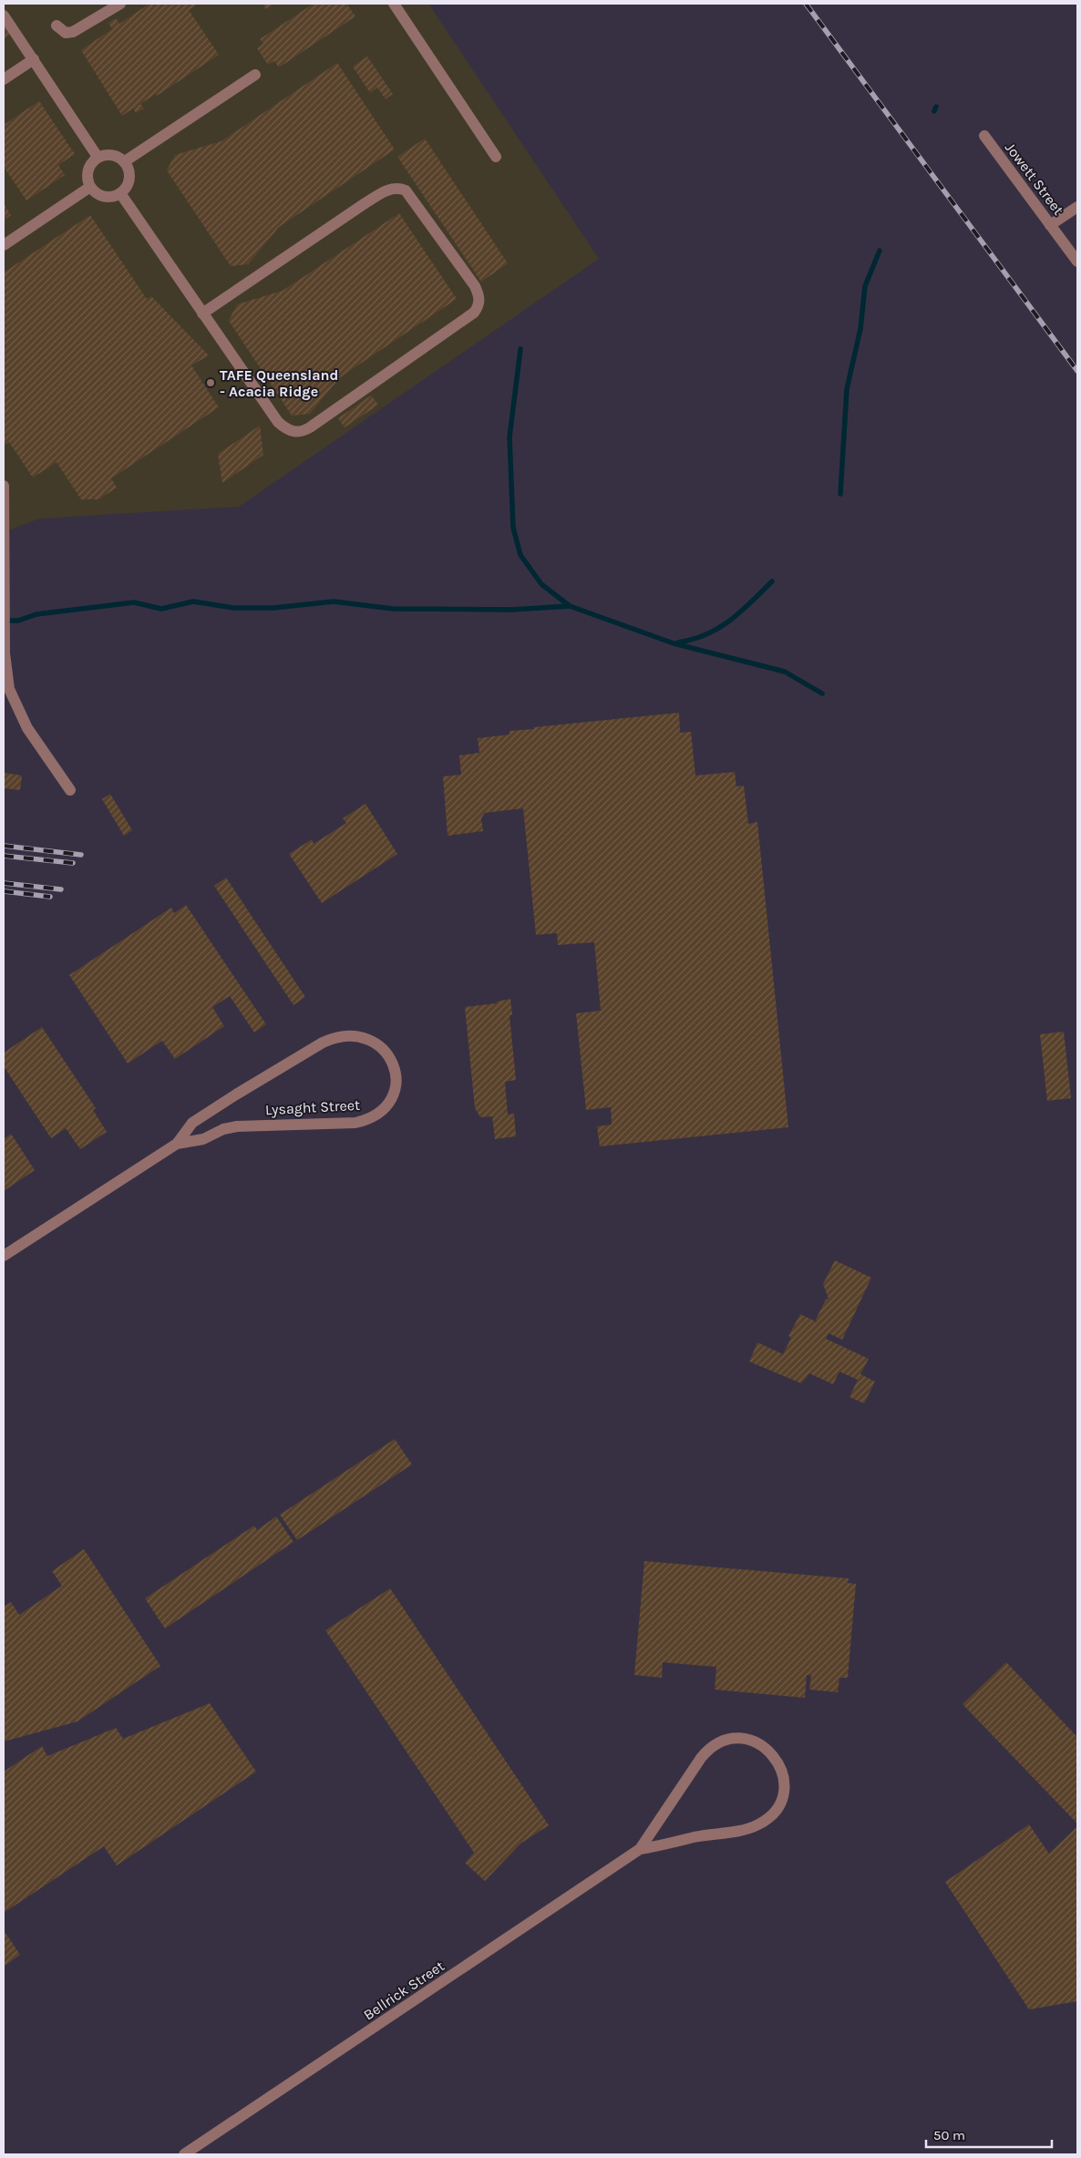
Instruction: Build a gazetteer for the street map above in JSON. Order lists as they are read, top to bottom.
{
  "streets": {
    "street": ["Jowett Street", "Lysaght Street", "Bellrick Street"]
  },
  "places": ["TAFE Queensland - Acacia Ridge"],
  "scale_bar": "50 m"
}
